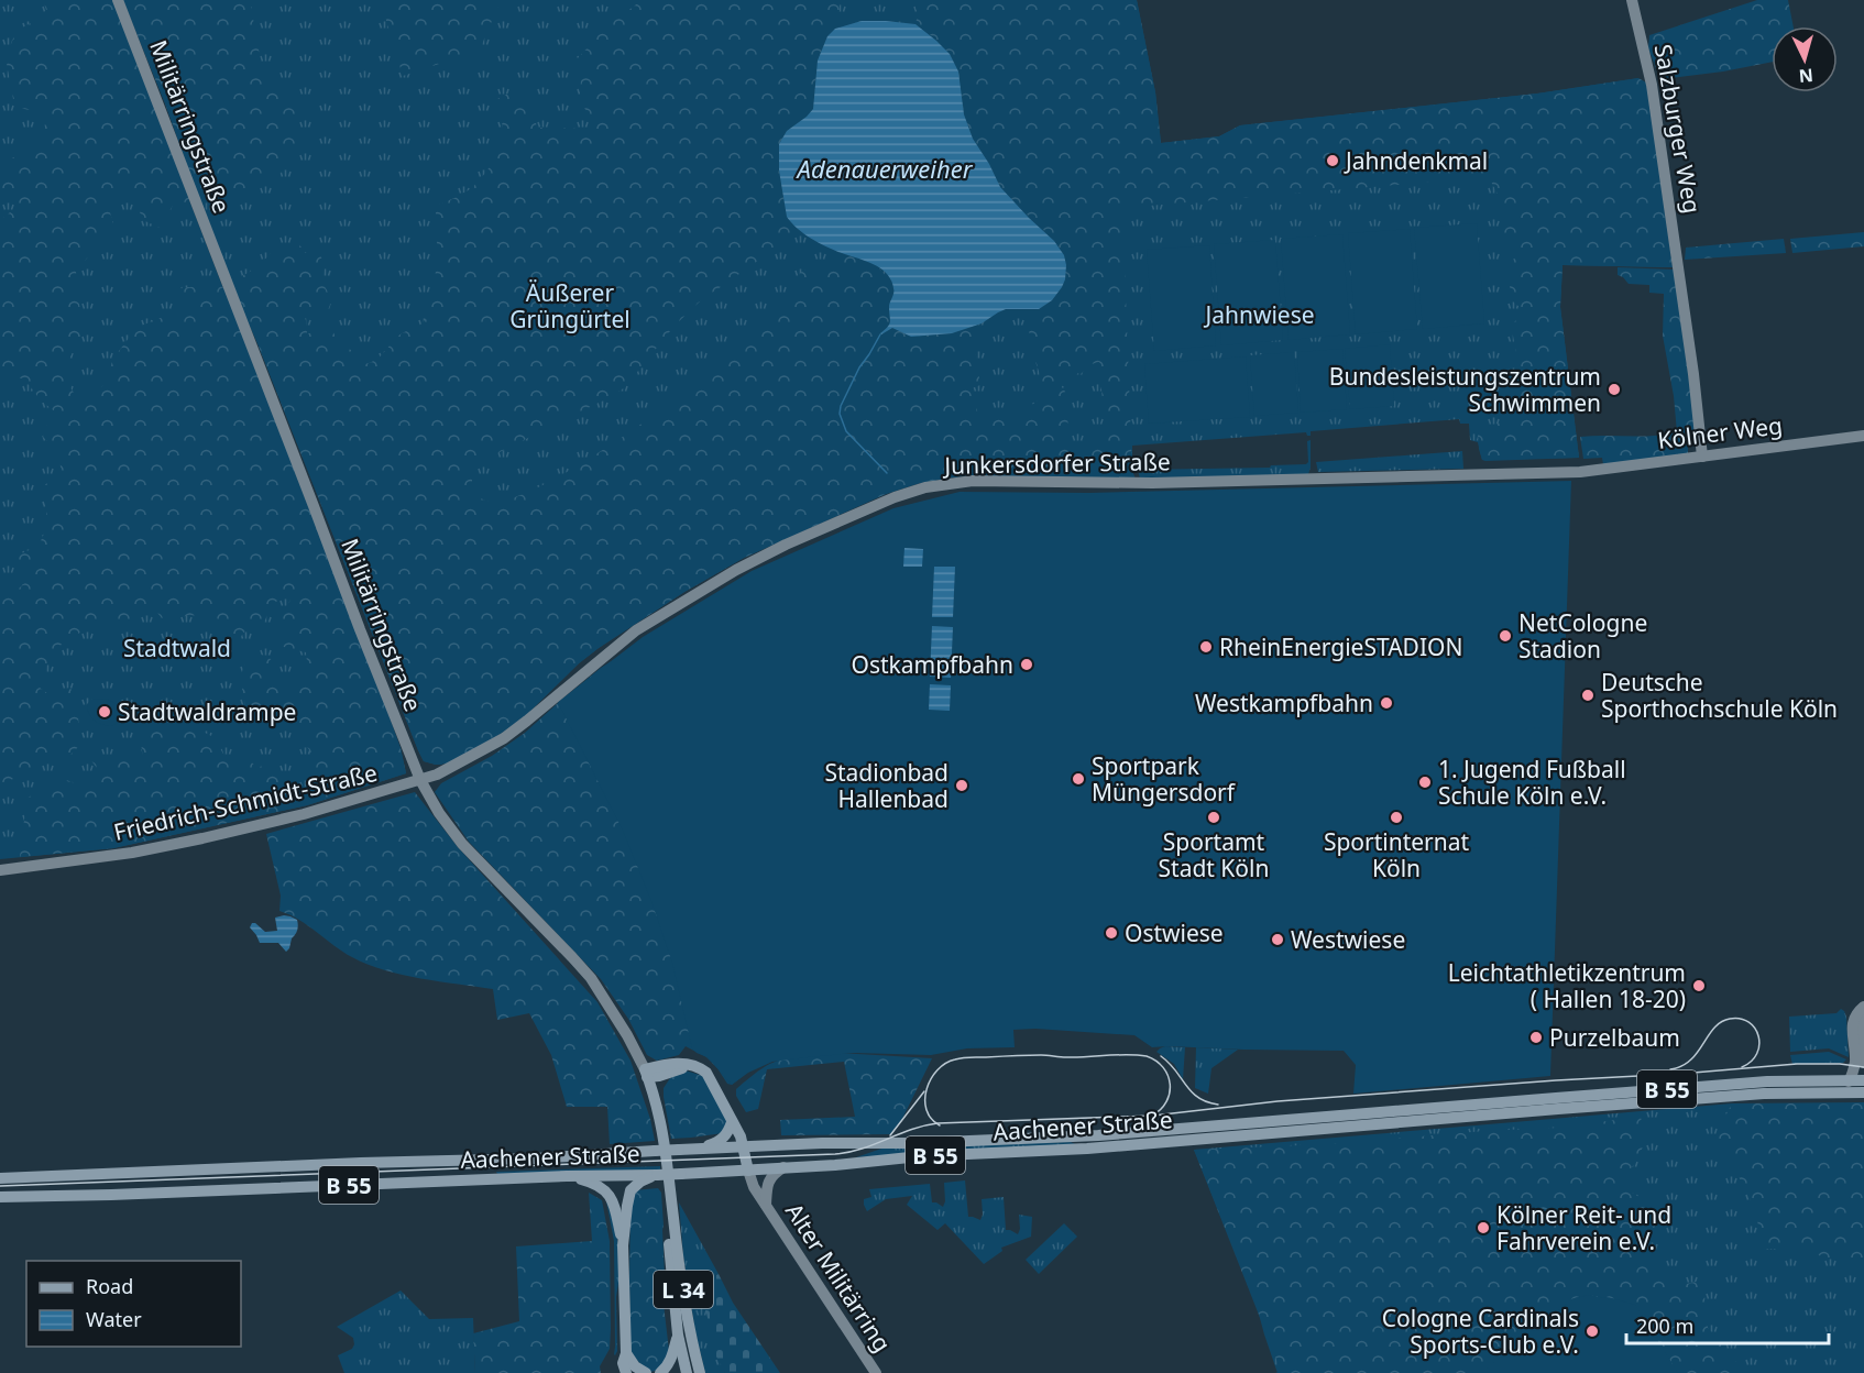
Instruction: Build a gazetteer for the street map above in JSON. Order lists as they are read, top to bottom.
{
  "streets": {
    "main road": [
      "Militärringstraße",
      "B 55",
      "Aachener Straße",
      "L 34"
    ],
    "street": [
      "Salzburger Weg",
      "Kölner Weg",
      "Junkersdorfer Straße",
      "Friedrich-Schmidt-Straße",
      "Alter Militärring"
    ]
  },
  "crossings": [
    ["Militärringstraße", "Junkersdorfer Straße"],
    ["Militärringstraße", "Friedrich-Schmidt-Straße"],
    ["Salzburger Weg", "Kölner Weg"],
    ["Kölner Weg", "Junkersdorfer Straße"],
    ["Junkersdorfer Straße", "Friedrich-Schmidt-Straße"],
    ["B 55", "Aachener Straße"],
    ["Aachener Straße", "Alter Militärring"]
  ],
  "water": ["Adenauerweiher"],
  "parks": ["Äußerer Grüngürtel", "Jahnwiese", "Stadtwald"],
  "places": [
    "Jahndenkmal",
    "Bundesleistungszentrum Schwimmen",
    "NetCologne Stadion",
    "RheinEnergieSTADION",
    "Ostkampfbahn",
    "Deutsche Sporthochschule Köln",
    "Westkampfbahn",
    "Stadtwaldrampe",
    "Sportpark Müngersdorf",
    "1. Jugend Fußball Schule Köln e.V.",
    "Stadionbad Hallenbad",
    "Sportamt Stadt Köln",
    "Sportinternat Köln",
    "Ostwiese",
    "Westwiese",
    "Leichtathletikzentrum ( Hallen 18-20)",
    "Purzelbaum",
    "Kölner Reit- und Fahrverein e.V.",
    "Cologne Cardinals Sports-Club e.V."
  ],
  "legend": ["Road", "Water"],
  "scale_bar": "200 m",
  "north": "bottom"
}
